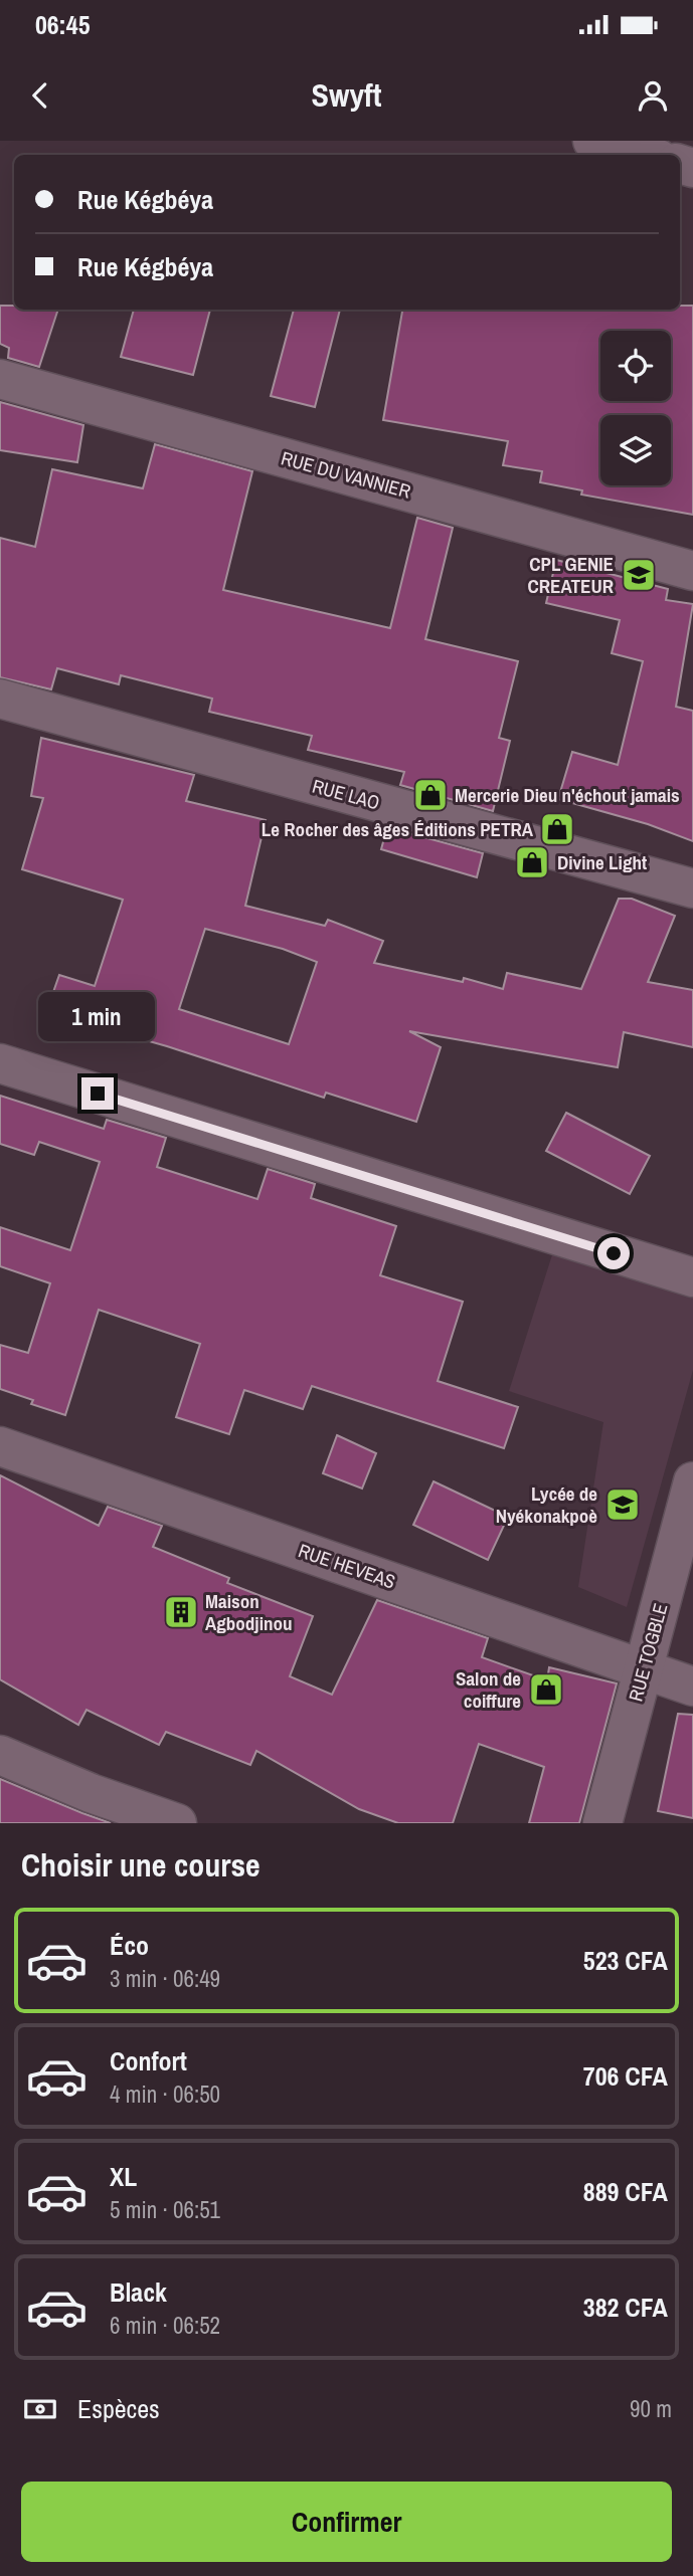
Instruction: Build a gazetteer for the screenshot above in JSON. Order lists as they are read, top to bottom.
{
  "streets": {
    "street": [
      "RUE DU VANNIER",
      "RUE LAO",
      "RUE HEVEAS",
      "RUE TOGBLE"
    ]
  },
  "crossings": [
    ["RUE HEVEAS", "RUE TOGBLE"]
  ],
  "places": {
    "school or university": ["CPL GENIE CREATEUR", "Lycée de Nyékonakpoè"],
    "shop": [
      "Mercerie Dieu n'échout jamais",
      "Le Rocher des âges Éditions PETRA",
      "Divine Light",
      "Salon de coiffure"
    ],
    "building": ["Maison Agbodjinou"]
  },
  "page": {
    "status": "06:45",
    "header": "Swyft",
    "banner": ["Rue Kégbéya", "Rue Kégbéya"],
    "bubble": "1 min",
    "heading": "Choisir une course",
    "list": [
      {
        "name": "Éco",
        "note": "3 min · 06:49",
        "value": "523 CFA"
      },
      {
        "name": "Confort",
        "note": "4 min · 06:50",
        "value": "706 CFA"
      },
      {
        "name": "XL",
        "note": "5 min · 06:51",
        "value": "889 CFA"
      },
      {
        "name": "Black",
        "note": "6 min · 06:52",
        "value": "382 CFA"
      }
    ],
    "pay": ["Espèces", "90 m"],
    "buttons": "Confirmer"
  }
}
